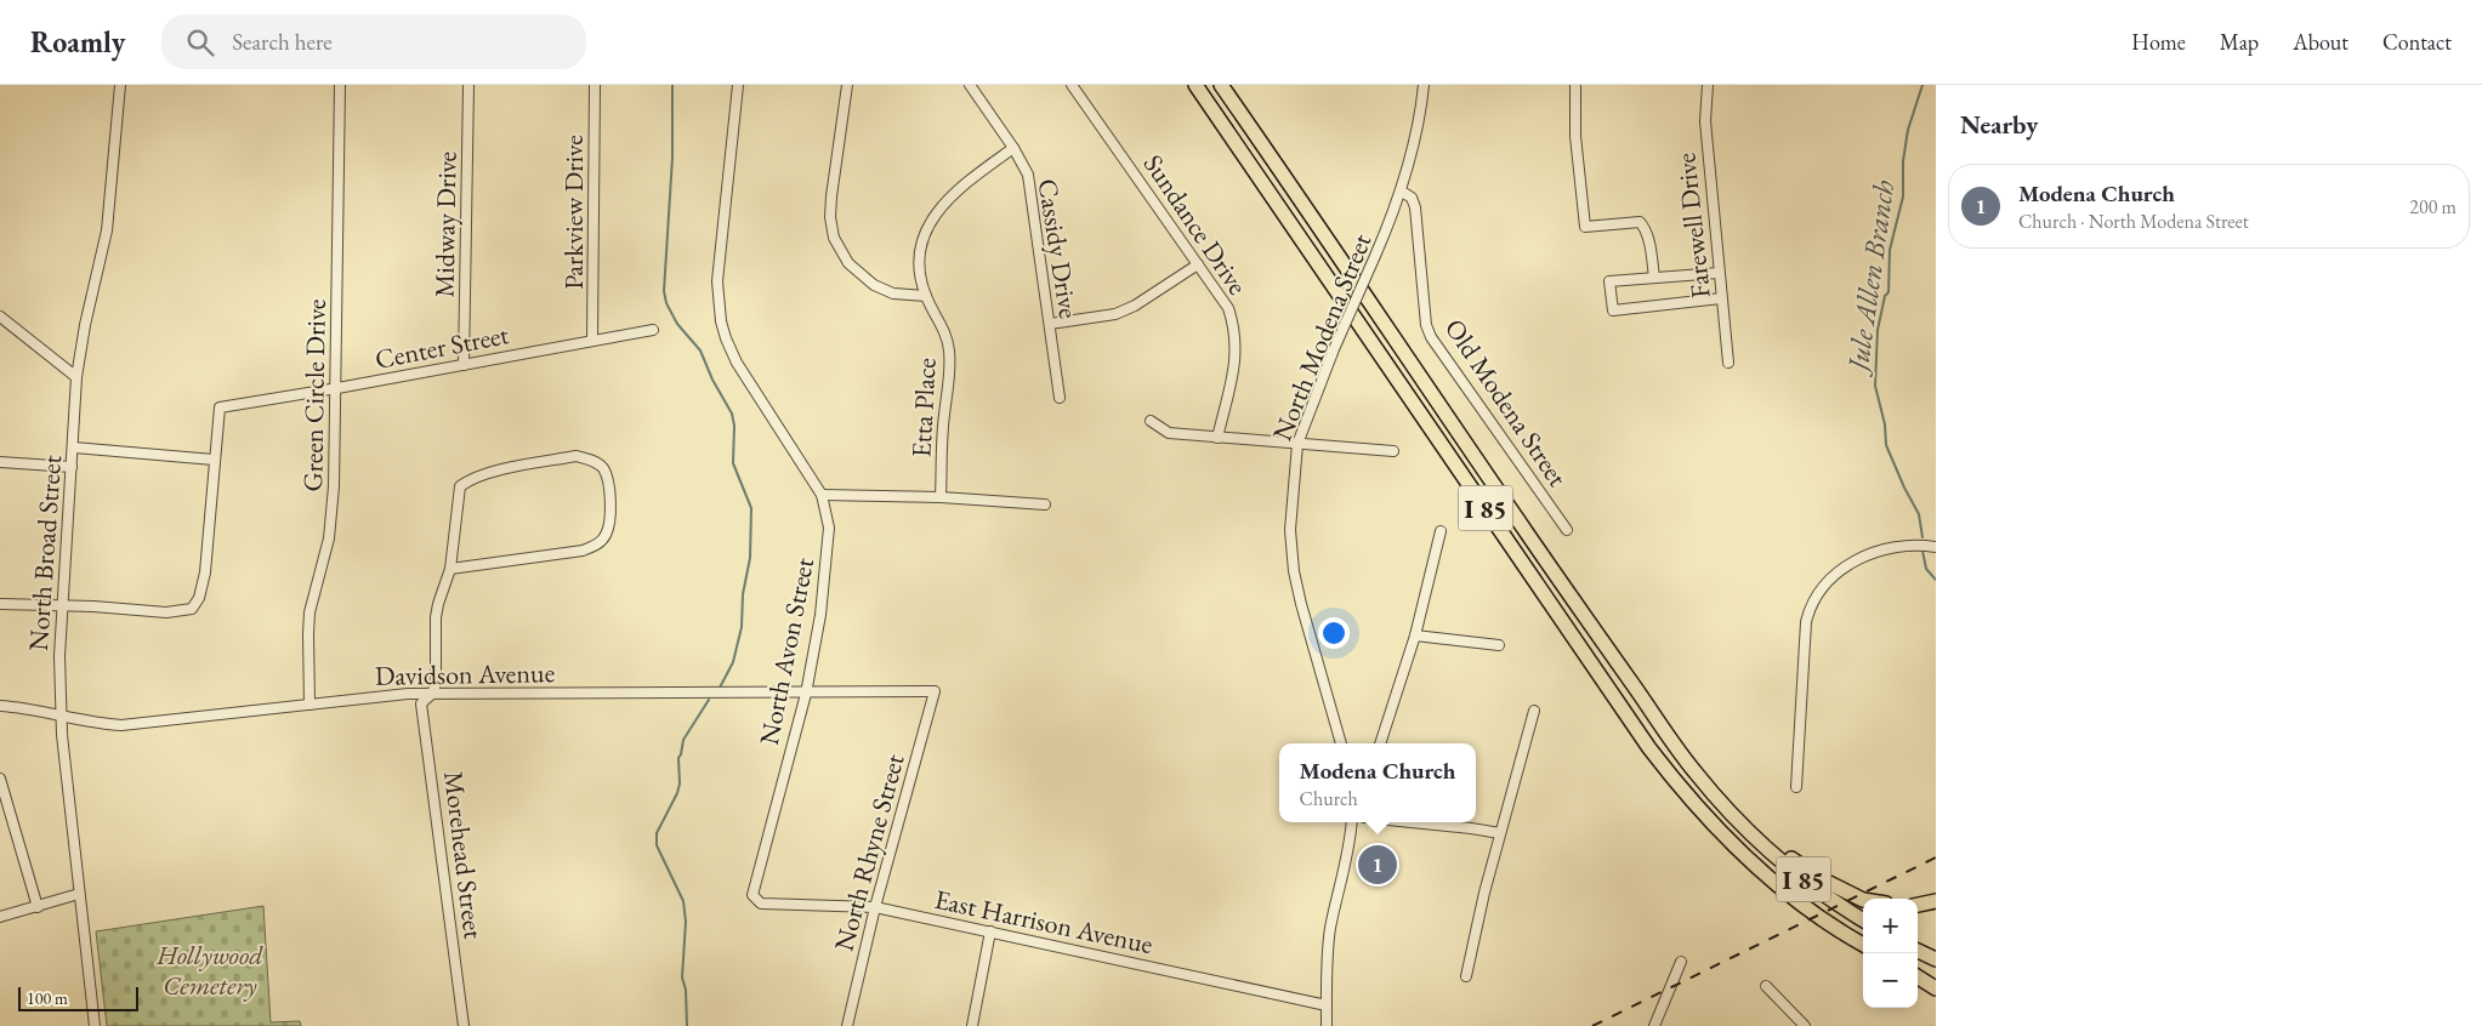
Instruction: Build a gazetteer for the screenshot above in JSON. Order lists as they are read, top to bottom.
{
  "streets": {
    "highway": ["I 85"],
    "street": [
      "Parkview Drive",
      "Midway Drive",
      "Sundance Drive",
      "Farewell Drive",
      "Cassidy Drive",
      "North Modena Street",
      "Center Street",
      "Green Circle Drive",
      "Old Modena Street",
      "Etta Place",
      "North Broad Street",
      "North Avon Street",
      "Davidson Avenue",
      "North Rhyne Street",
      "Morehead Street",
      "East Harrison Avenue"
    ]
  },
  "crossings": [
    ["Parkview Drive", "Center Street"],
    ["Midway Drive", "Center Street"],
    ["Cassidy Drive", "Etta Place"],
    ["North Modena Street", "Old Modena Street"],
    ["Center Street", "Green Circle Drive"],
    ["Green Circle Drive", "Davidson Avenue"],
    ["North Broad Street", "Davidson Avenue"],
    ["North Avon Street", "Davidson Avenue"],
    ["North Avon Street", "East Harrison Avenue"],
    ["Davidson Avenue", "North Rhyne Street"],
    ["Davidson Avenue", "Morehead Street"],
    ["North Rhyne Street", "East Harrison Avenue"]
  ],
  "water": ["Jule Allen Branch"],
  "parks": ["Hollywood Cemetery"],
  "scale_bar": "100 m",
  "page": {
    "header": "Roamly",
    "search": "Search here",
    "nav": [
      "Home",
      "Map",
      "About",
      "Contact"
    ],
    "heading": "Nearby",
    "list": [
      {
        "mark": "1",
        "name": "Modena Church",
        "note": "Church · North Modena Street",
        "value": "200 m"
      }
    ],
    "popup": ["Modena Church", "Church"],
    "pins": "1",
    "map_buttons": ["+", "−"],
    "scale": "100 m"
  }
}
